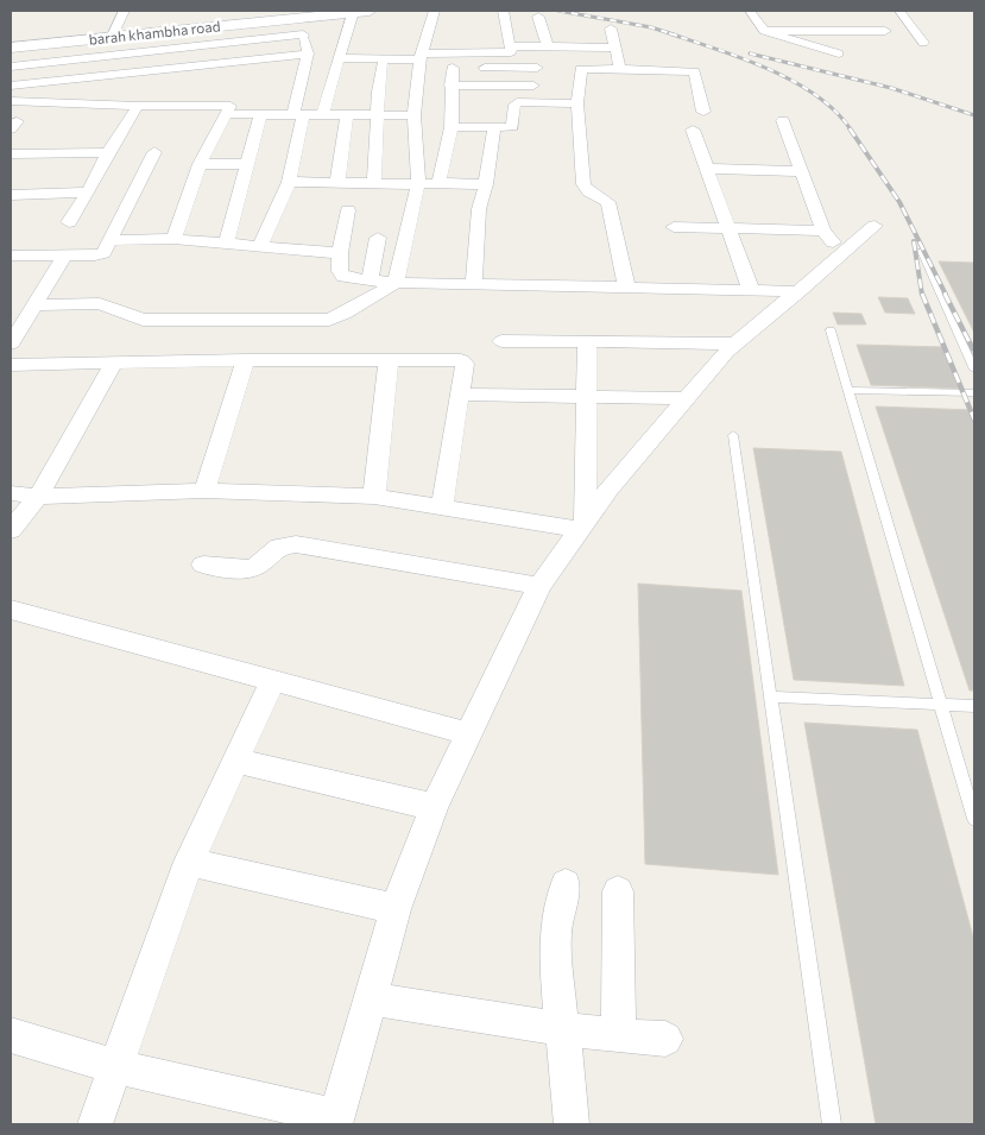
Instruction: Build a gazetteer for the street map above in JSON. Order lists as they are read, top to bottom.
{
  "streets": {
    "street": ["barah khambha road"]
  }
}
